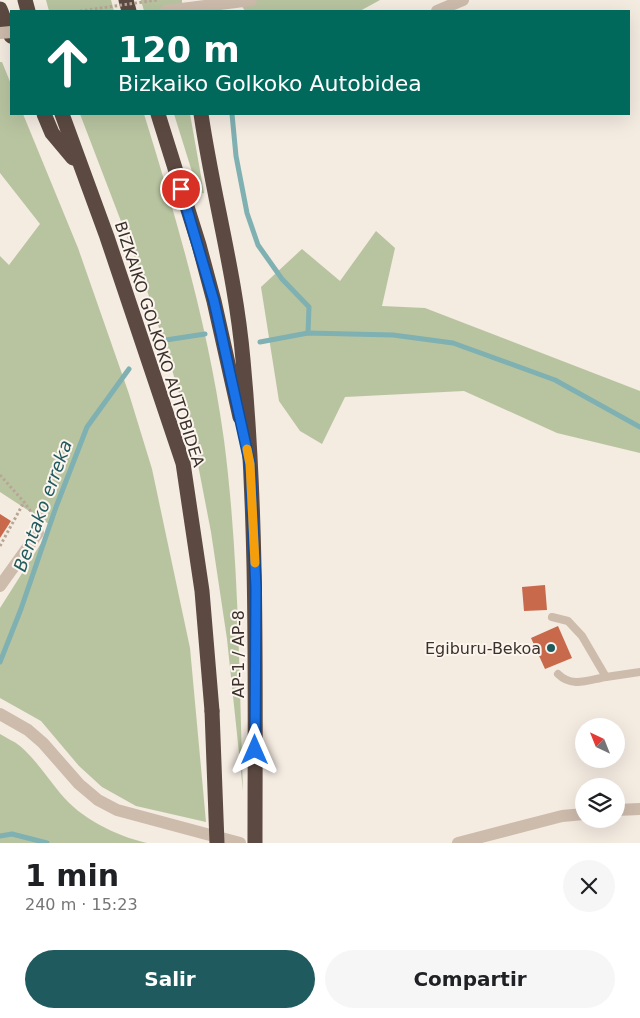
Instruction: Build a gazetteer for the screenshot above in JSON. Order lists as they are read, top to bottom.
{
  "streets": {
    "highway": ["BIZKAIKO GOLKOKO AUTOBIDEA", "AP-1 / AP-8"]
  },
  "crossings": [
    ["BIZKAIKO GOLKOKO AUTOBIDEA", "AP-1 / AP-8"]
  ],
  "water": ["Bentako erreka"],
  "places": ["Egiburu-Bekoa"],
  "north": "top left",
  "page": {
    "turn": ["120 m", "Bizkaiko Golkoko Autobidea"],
    "heading": ["1 min", "240 m · 15:23"],
    "buttons": ["Salir", "Compartir"]
  }
}
